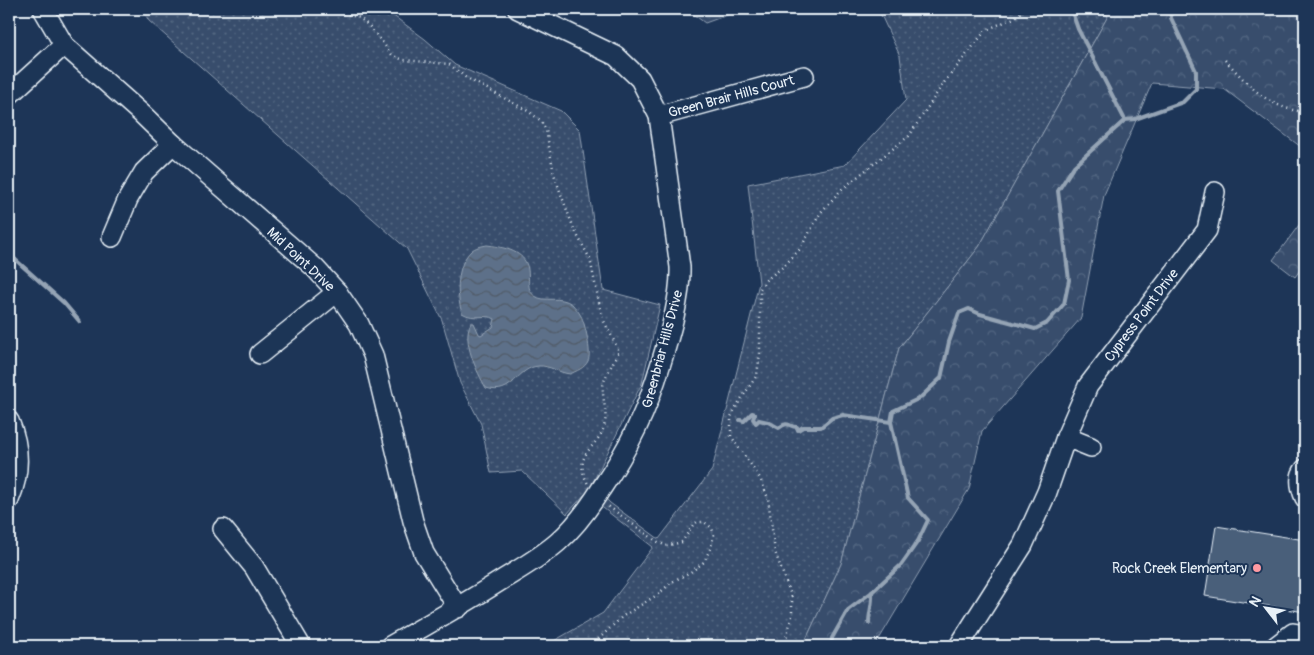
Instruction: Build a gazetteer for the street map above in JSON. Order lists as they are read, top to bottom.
{
  "streets": {
    "street": [
      "Green Brair Hills Court",
      "Mid Point Drive",
      "Cypress Point Drive",
      "Greenbriar Hills Drive"
    ]
  },
  "crossings": [
    ["Green Brair Hills Court", "Greenbriar Hills Drive"],
    ["Mid Point Drive", "Greenbriar Hills Drive"]
  ],
  "places": ["Rock Creek Elementary"],
  "north": "top left"
}
